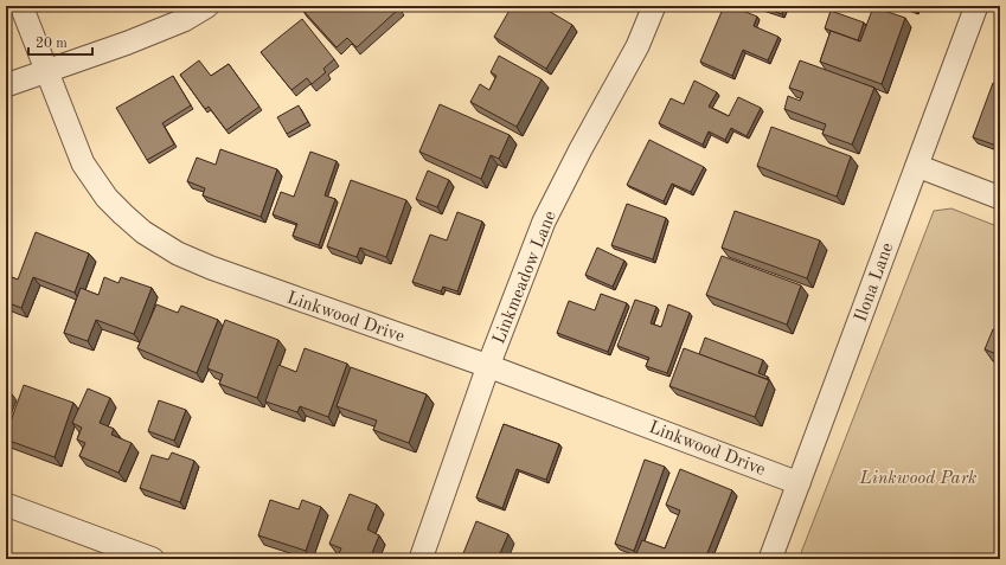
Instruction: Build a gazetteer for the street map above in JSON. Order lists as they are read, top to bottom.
{
  "streets": {
    "street": ["Linkmeadow Lane", "Ilona Lane", "Linkwood Drive"]
  },
  "crossings": [
    ["Linkmeadow Lane", "Linkwood Drive"],
    ["Ilona Lane", "Linkwood Drive"]
  ],
  "parks": ["Linkwood Park"],
  "scale_bar": "20 m"
}
